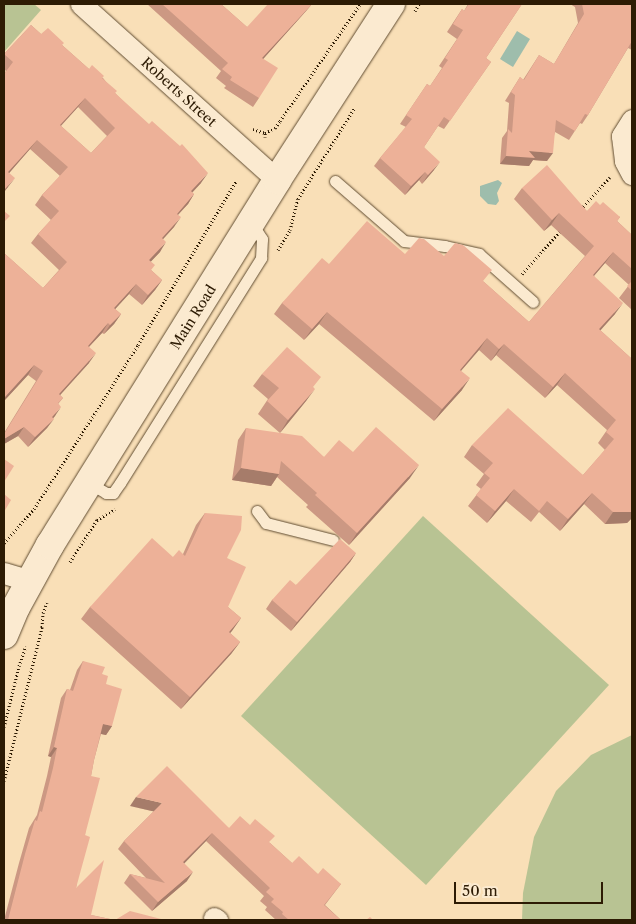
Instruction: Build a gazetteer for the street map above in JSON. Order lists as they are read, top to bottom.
{
  "streets": {
    "main road": ["Main Road"],
    "street": ["Roberts Street"]
  },
  "crossings": [
    ["Roberts Street", "Main Road"]
  ],
  "scale_bar": "50 m"
}
